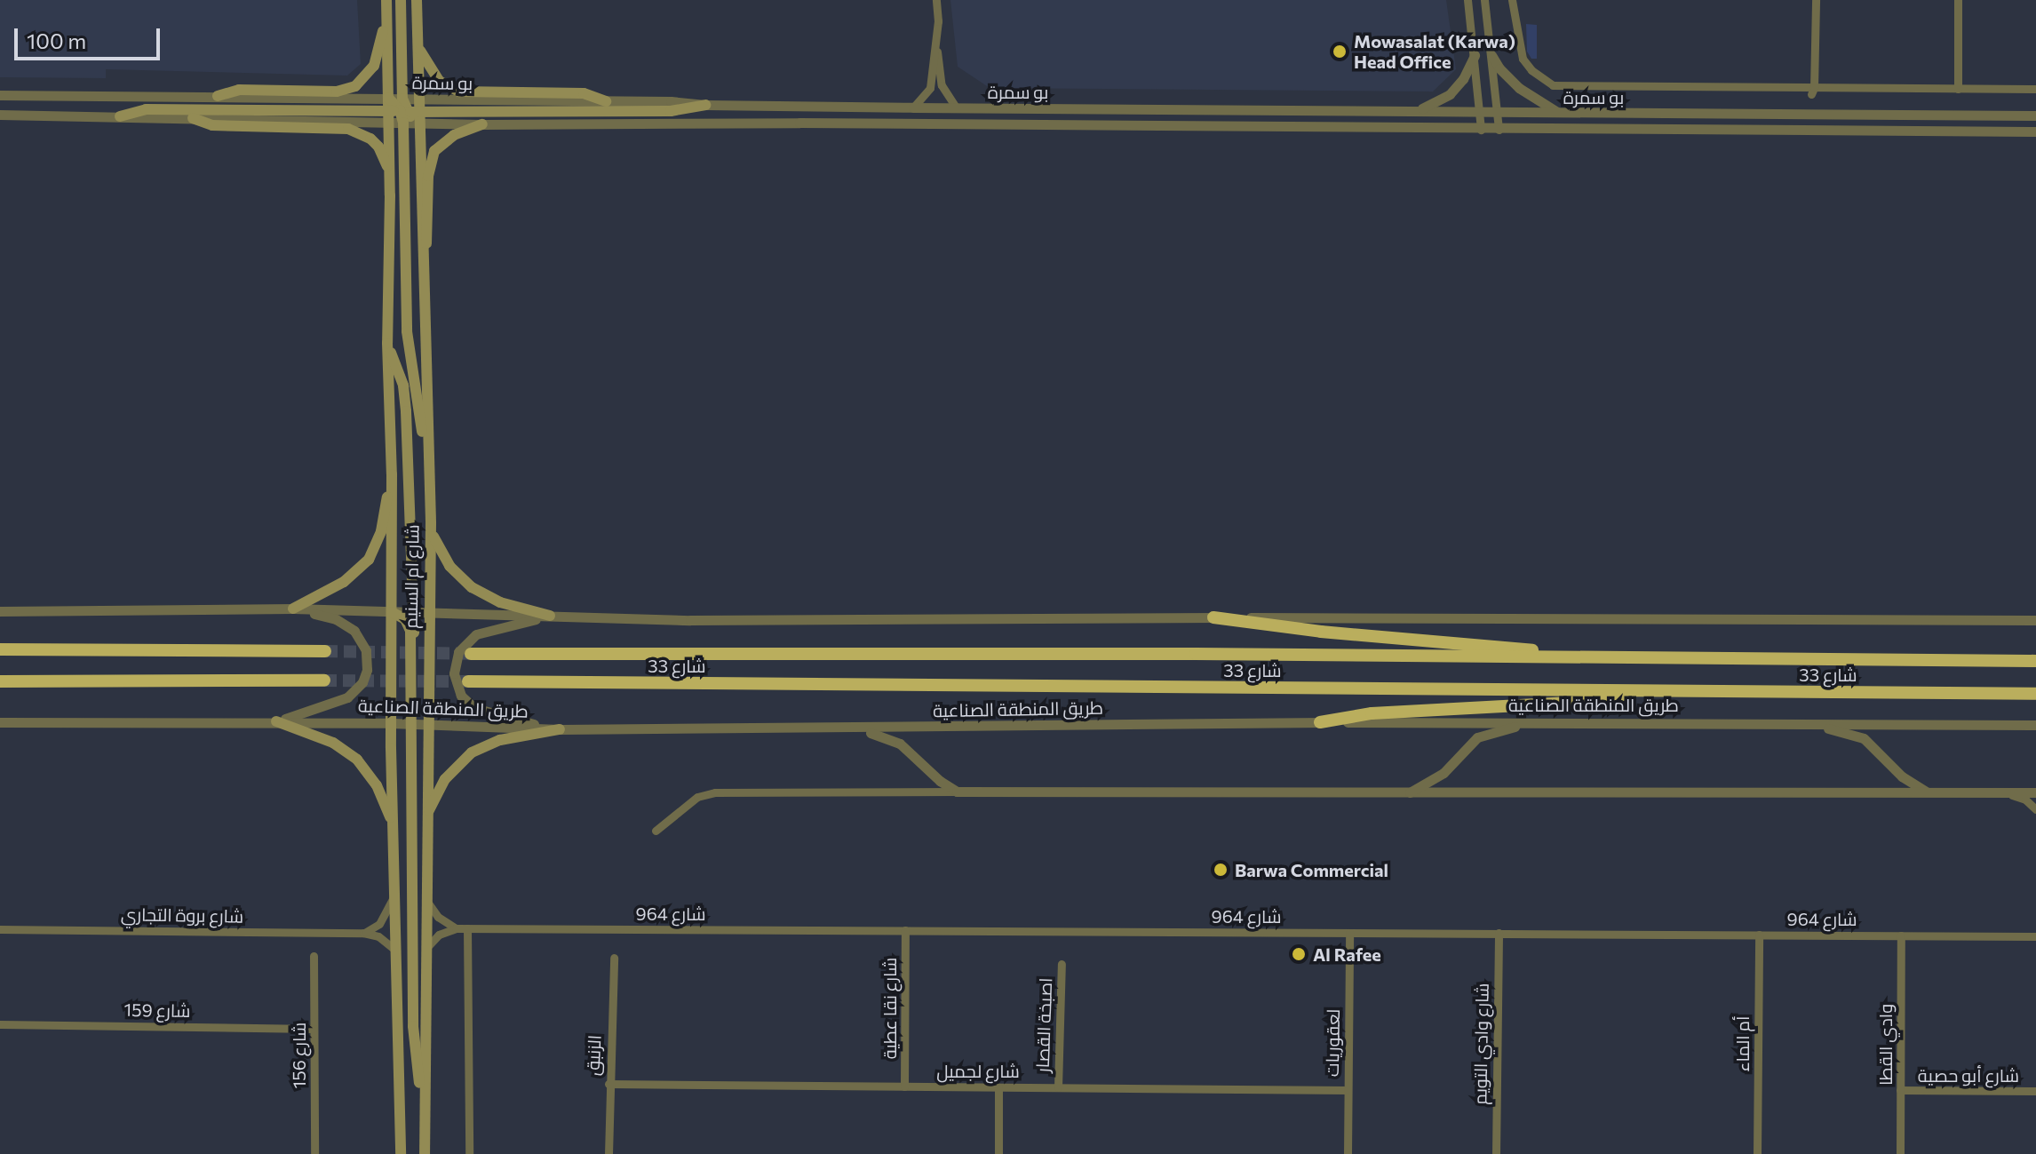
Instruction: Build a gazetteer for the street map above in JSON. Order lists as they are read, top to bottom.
{
  "streets": {
    "highway": ["شارع 33"],
    "main road": ["شارع ام السنيم"],
    "street": [
      "بو سمرة",
      "طريق المنطقة الصناعية",
      "شارع 964",
      "شارع بروة التجاري",
      "شارع نقا عطية",
      "شارع 159",
      "اصبخة القصار",
      "لعقوريات",
      "شارع وادي التويم",
      "أم الماء",
      "وادي القطا",
      "شارع 156",
      "الزنبق",
      "شارع لجميل",
      "شارع أبو حصية"
    ]
  },
  "crossings": [
    ["بو سمرة", "شارع ام السنيم"],
    ["شارع ام السنيم", "طريق المنطقة الصناعية"],
    ["شارع ام السنيم", "شارع بروة التجاري"],
    ["شارع 964", "شارع نقا عطية"],
    ["شارع 964", "لعقوريات"],
    ["شارع 964", "شارع وادي التويم"],
    ["شارع 964", "أم الماء"],
    ["شارع 964", "وادي القطا"],
    ["شارع نقا عطية", "شارع لجميل"],
    ["شارع 159", "شارع 156"],
    ["اصبخة القصار", "شارع لجميل"],
    ["لعقوريات", "شارع لجميل"],
    ["وادي القطا", "شارع أبو حصية"],
    ["الزنبق", "شارع لجميل"]
  ],
  "places": ["Mowasalat (Karwa) Head Office", "Barwa Commercial", "Al Rafee"],
  "scale_bar": "100 m"
}
